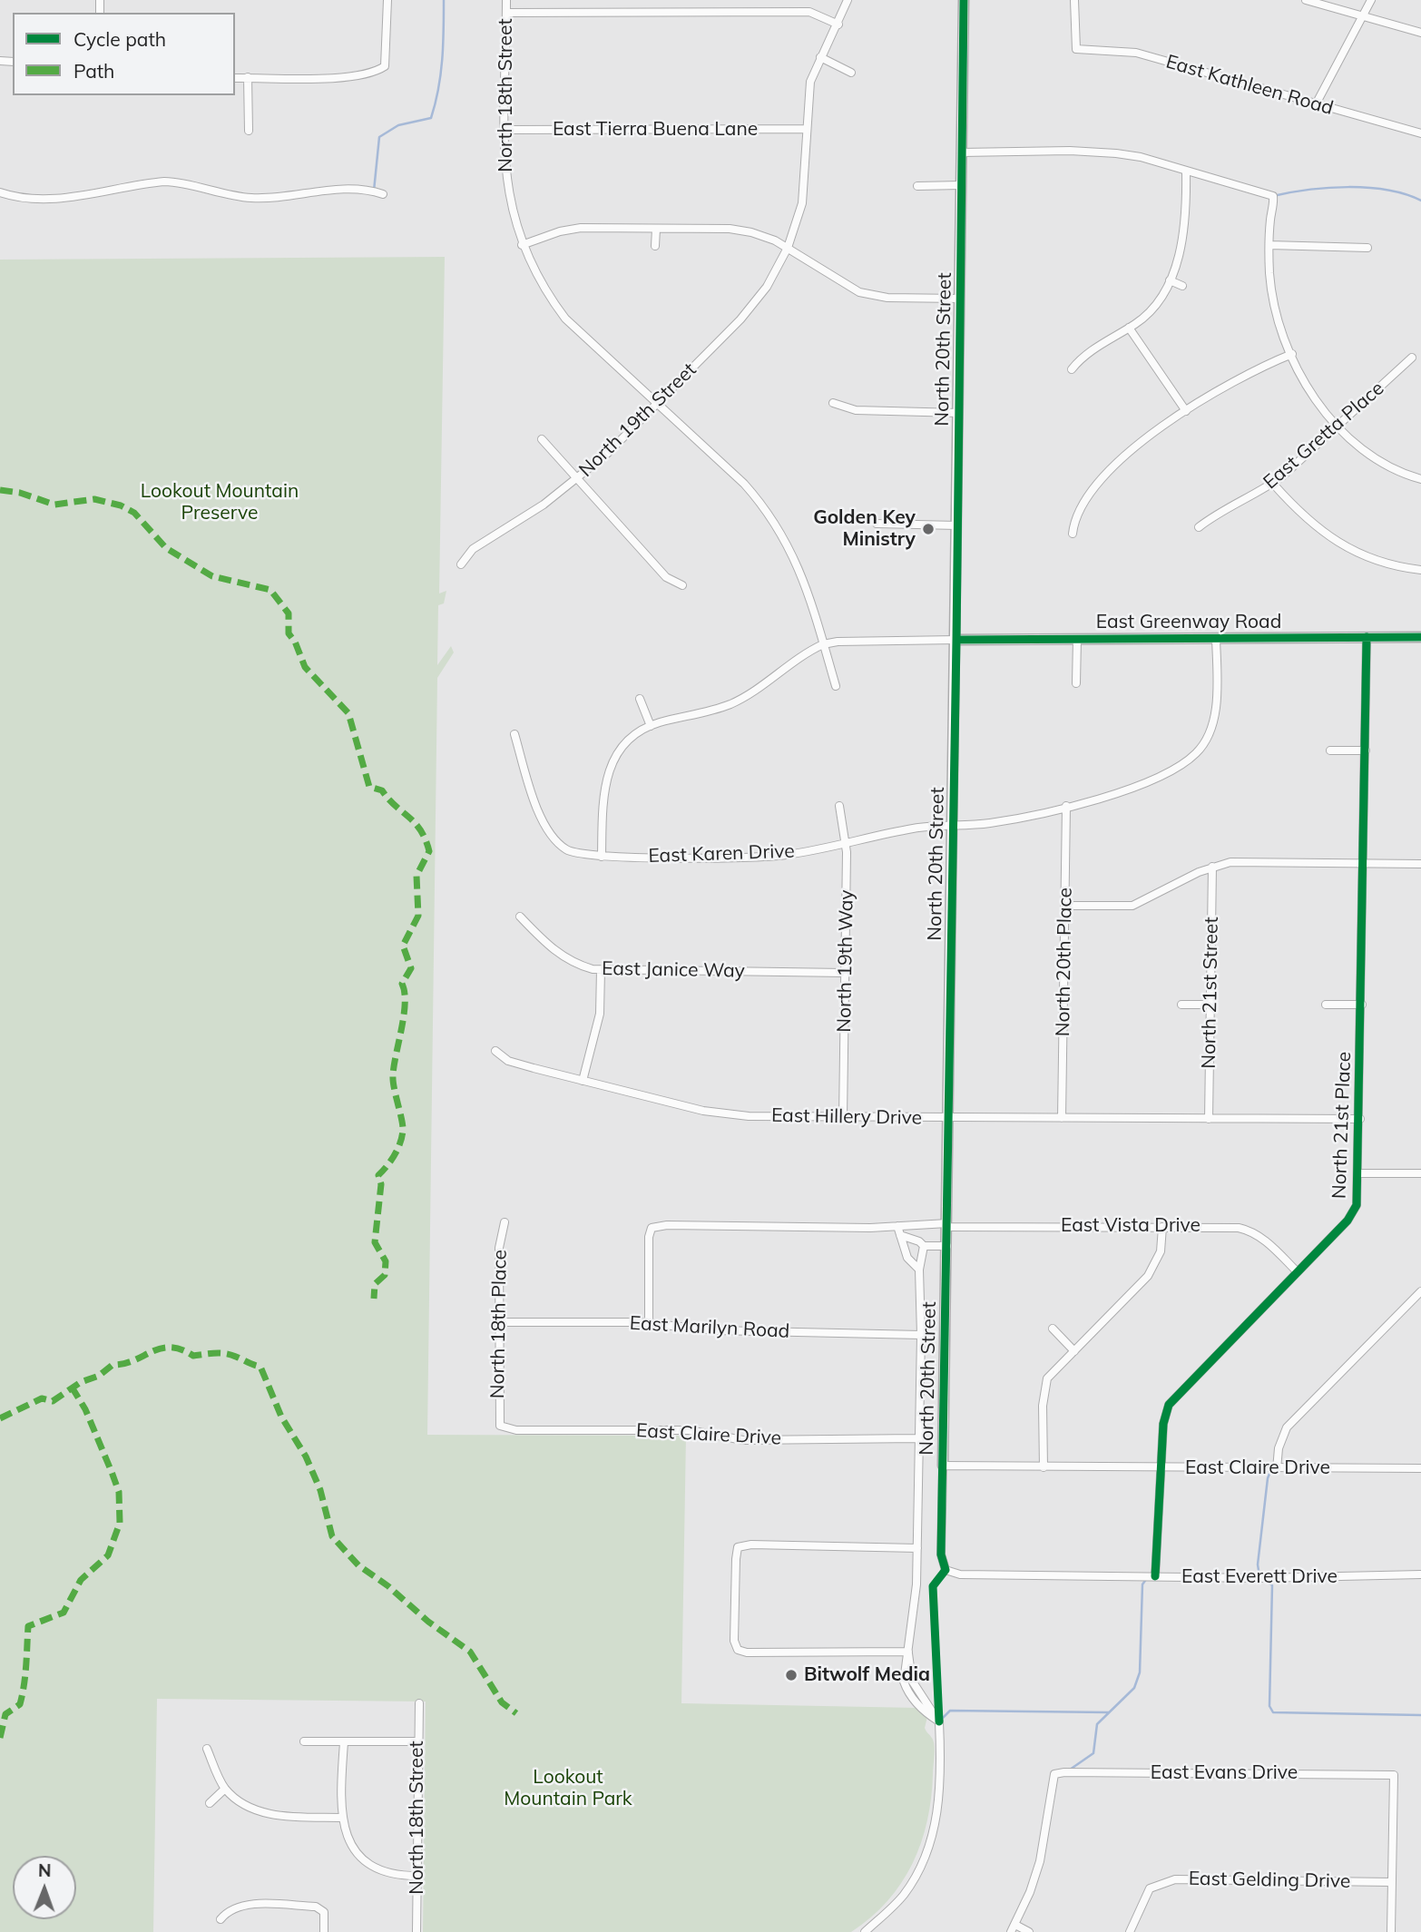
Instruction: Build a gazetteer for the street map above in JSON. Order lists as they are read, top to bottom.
{
  "streets": {
    "street": [
      "East Kathleen Road",
      "North 18th Street",
      "East Tierra Buena Lane",
      "North 20th Street",
      "North 19th Street",
      "East Gretta Place",
      "East Greenway Road",
      "East Karen Drive",
      "North 19th Way",
      "North 20th Place",
      "East Janice Way",
      "North 21st Street",
      "East Hillery Drive",
      "North 21st Place",
      "East Vista Drive",
      "North 18th Place",
      "East Marilyn Road",
      "East Claire Drive",
      "East Everett Drive",
      "East Evans Drive",
      "East Gelding Drive"
    ]
  },
  "crossings": [
    ["North 18th Street", "East Tierra Buena Lane"],
    ["North 18th Street", "North 19th Street"],
    ["East Tierra Buena Lane", "North 19th Street"],
    ["North 20th Street", "East Greenway Road"],
    ["North 20th Street", "East Karen Drive"],
    ["North 20th Street", "East Hillery Drive"],
    ["North 20th Street", "East Vista Drive"],
    ["North 20th Street", "East Claire Drive"],
    ["North 20th Street", "East Everett Drive"],
    ["East Greenway Road", "East Karen Drive"],
    ["East Greenway Road", "North 21st Place"],
    ["East Karen Drive", "North 19th Way"],
    ["East Karen Drive", "North 20th Place"],
    ["North 19th Way", "East Janice Way"],
    ["North 19th Way", "East Hillery Drive"],
    ["North 20th Place", "East Hillery Drive"],
    ["North 21st Street", "East Hillery Drive"],
    ["East Hillery Drive", "North 21st Place"],
    ["North 21st Place", "East Vista Drive"],
    ["North 21st Place", "East Claire Drive"],
    ["North 21st Place", "East Everett Drive"],
    ["East Vista Drive", "East Marilyn Road"],
    ["North 18th Place", "East Marilyn Road"],
    ["North 18th Place", "East Claire Drive"],
    ["East Evans Drive", "East Gelding Drive"]
  ],
  "parks": ["Lookout Mountain Preserve", "Lookout Mountain Park"],
  "places": ["Golden Key Ministry", "Bitwolf Media"],
  "legend": ["Cycle path", "Path"],
  "north": "top"
}
